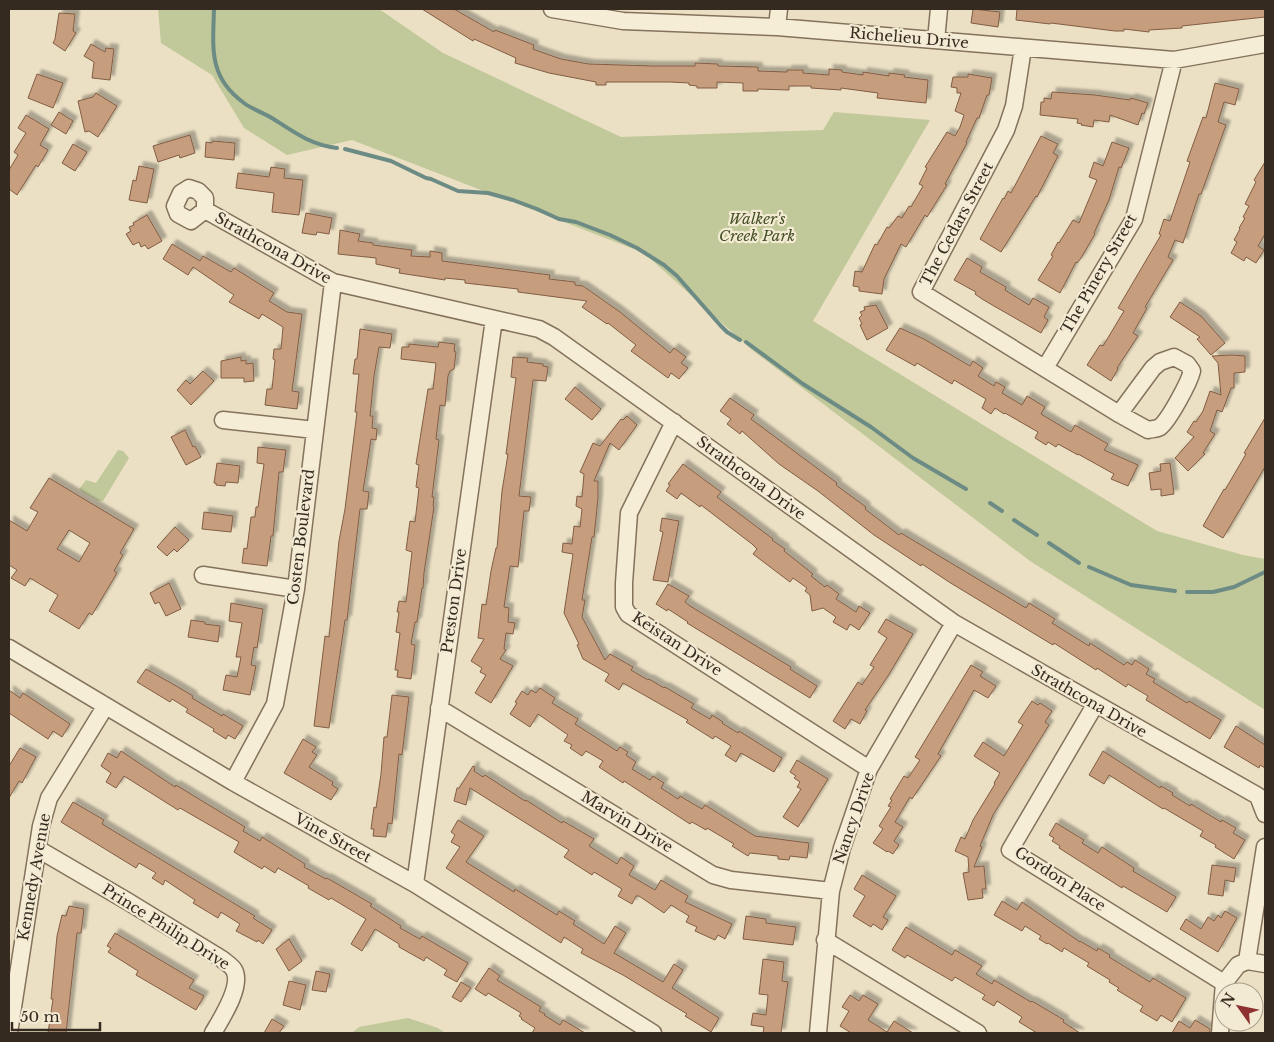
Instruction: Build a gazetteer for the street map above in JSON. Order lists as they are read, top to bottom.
{
  "streets": {
    "street": [
      "Richelieu Drive",
      "The Cedars Street",
      "Strathcona Drive",
      "The Pinery Street",
      "Costen Boulevard",
      "Preston Drive",
      "Keistan Drive",
      "Nancy Drive",
      "Marvin Drive",
      "Vine Street",
      "Kennedy Avenue",
      "Gordon Place",
      "Prince Philip Drive"
    ]
  },
  "crossings": [
    ["Richelieu Drive", "The Cedars Street"],
    ["Richelieu Drive", "The Pinery Street"],
    ["The Cedars Street", "The Pinery Street"],
    ["Strathcona Drive", "Costen Boulevard"],
    ["Strathcona Drive", "Preston Drive"],
    ["Strathcona Drive", "Keistan Drive"],
    ["Strathcona Drive", "Nancy Drive"],
    ["Strathcona Drive", "Gordon Place"],
    ["Costen Boulevard", "Vine Street"],
    ["Preston Drive", "Marvin Drive"],
    ["Preston Drive", "Vine Street"],
    ["Keistan Drive", "Nancy Drive"],
    ["Nancy Drive", "Marvin Drive"],
    ["Vine Street", "Kennedy Avenue"],
    ["Kennedy Avenue", "Prince Philip Drive"]
  ],
  "parks": ["Walker's Creek Park"],
  "scale_bar": "50 m",
  "north": "top left"
}
